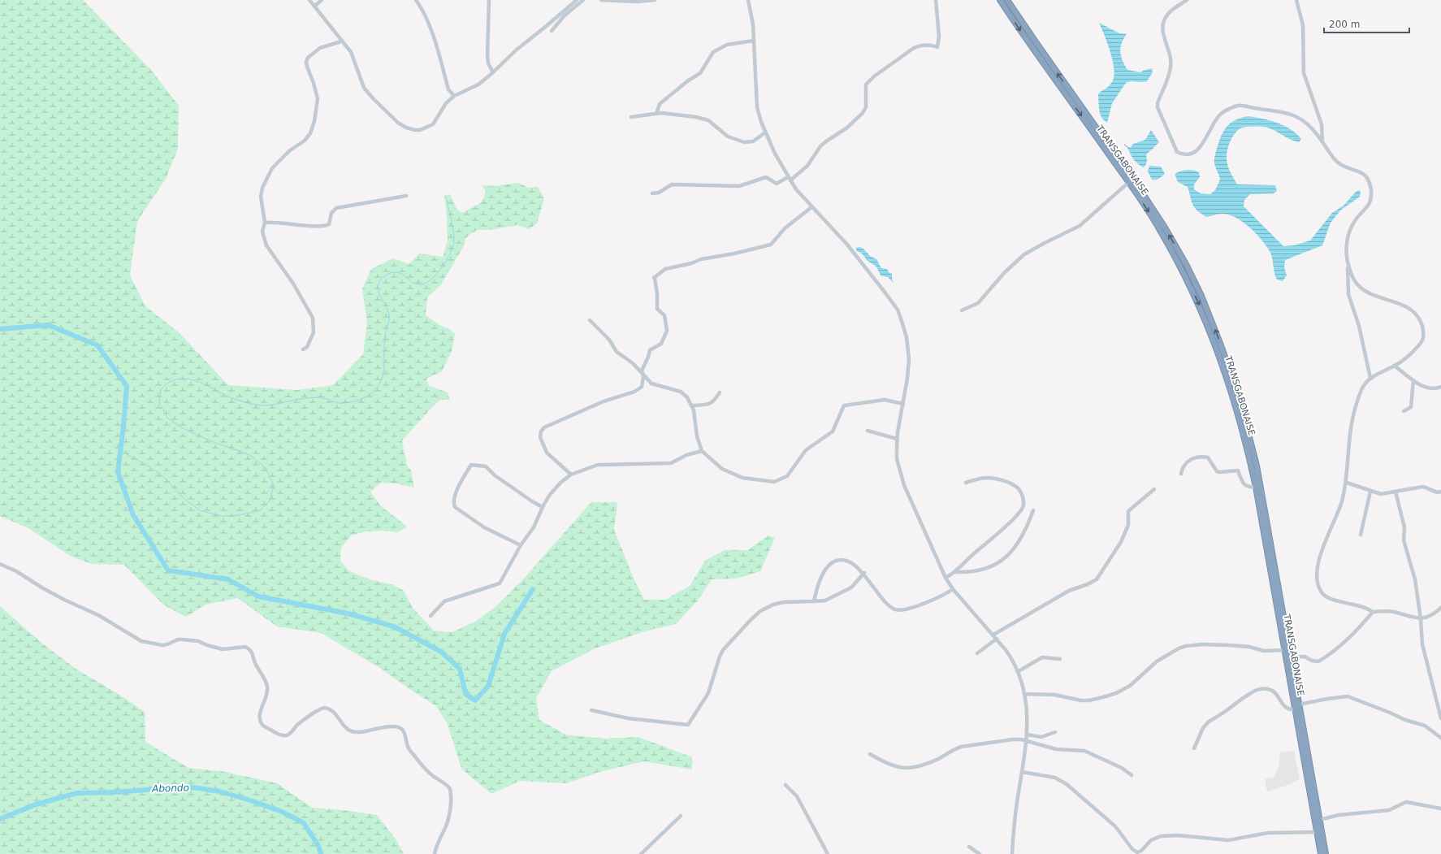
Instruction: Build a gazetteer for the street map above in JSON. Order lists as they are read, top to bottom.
{
  "streets": {
    "highway": ["TRANSGABONAISE"]
  },
  "water": ["Abondo"],
  "scale_bar": "200 m"
}
